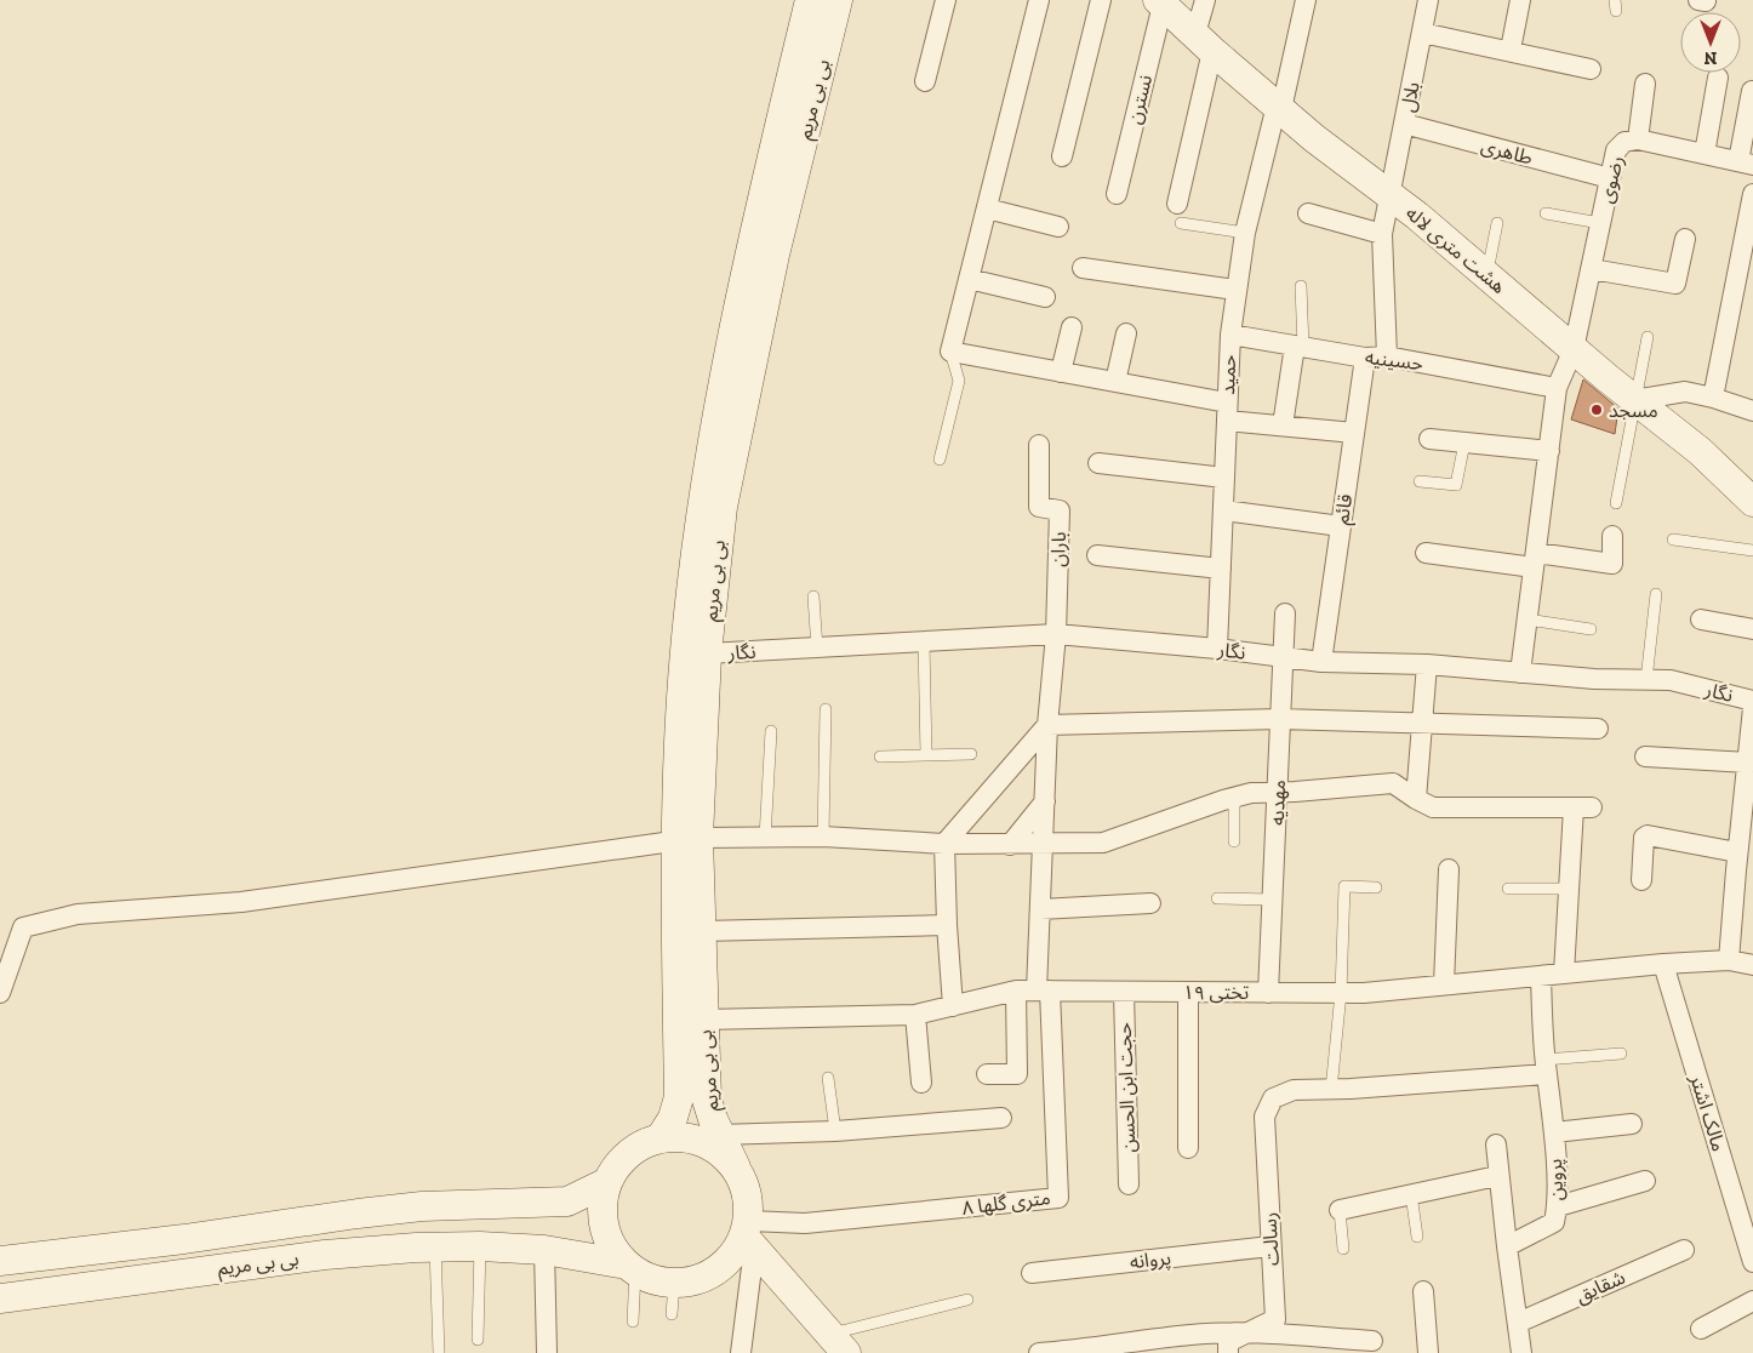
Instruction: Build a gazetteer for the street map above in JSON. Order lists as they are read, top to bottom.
{
  "streets": {
    "street": [
      "بلال",
      "بی بی مریم",
      "نسترن",
      "طاهری",
      "رضوی",
      "هشت متری لاله",
      "حسینیه",
      "حمید",
      "قائم",
      "باران",
      "نگار",
      "مهدیه",
      "تختی ۱۹",
      "حجت ابن الحسن",
      "مالک اشتر",
      "پروین",
      "۸ متری گلها",
      "رسالت",
      "پروانه",
      "شقایق"
    ]
  },
  "crossings": [
    ["بلال", "طاهری"],
    ["بلال", "هشت متری لاله"],
    ["بلال", "حسینیه"],
    ["بی بی مریم", "نگار"],
    ["بی بی مریم", "تختی ۱۹"],
    ["بی بی مریم", "۸ متری گلها"],
    ["نسترن", "هشت متری لاله"],
    ["طاهری", "رضوی"],
    ["رضوی", "هشت متری لاله"],
    ["رضوی", "حسینیه"],
    ["رضوی", "نگار"],
    ["هشت متری لاله", "حمید"],
    ["حسینیه", "حمید"],
    ["حسینیه", "قائم"],
    ["حمید", "نگار"],
    ["قائم", "نگار"],
    ["باران", "نگار"],
    ["نگار", "مهدیه"],
    ["مهدیه", "تختی ۱۹"],
    ["تختی ۱۹", "حجت ابن الحسن"],
    ["تختی ۱۹", "مالک اشتر"],
    ["تختی ۱۹", "پروین"],
    ["تختی ۱۹", "۸ متری گلها"],
    ["رسالت", "پروانه"]
  ],
  "places": ["مسجد"],
  "north": "bottom"
}
